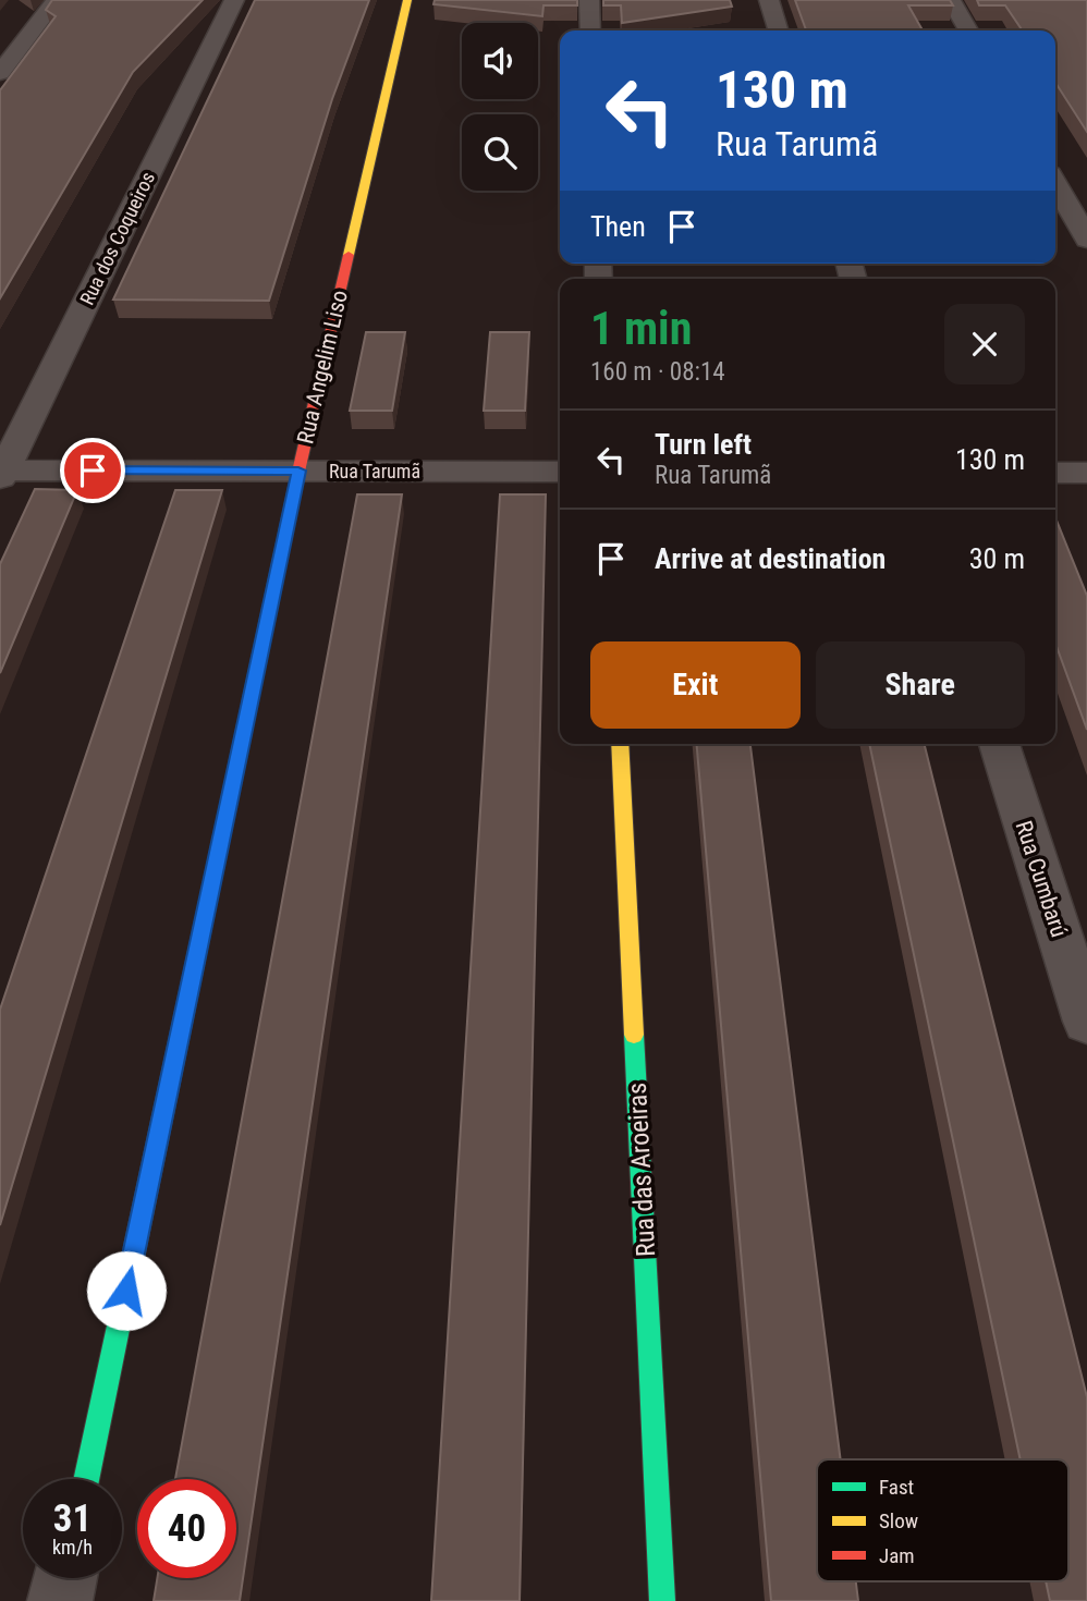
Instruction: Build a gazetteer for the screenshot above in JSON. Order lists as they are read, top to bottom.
{
  "streets": {
    "street": [
      "Rua dos Coqueiros",
      "Rua Angelim Liso",
      "Rua Tarumã",
      "Rua Cumbarú",
      "Rua das Aroeiras"
    ]
  },
  "crossings": [
    ["Rua dos Coqueiros", "Rua Tarumã"],
    ["Rua Angelim Liso", "Rua Tarumã"]
  ],
  "legend": ["Fast", "Slow", "Jam"],
  "page": {
    "turn": ["130 m", "Rua Tarumã"],
    "then": "Then",
    "heading": ["1 min", "160 m · 08:14"],
    "list": [
      {
        "name": "Turn left",
        "note": "Rua Tarumã",
        "value": "130 m"
      },
      {
        "name": "Arrive at destination",
        "value": "30 m"
      }
    ],
    "buttons": ["Exit", "Share"],
    "speed": "31 km/h",
    "limit": "40"
  }
}
